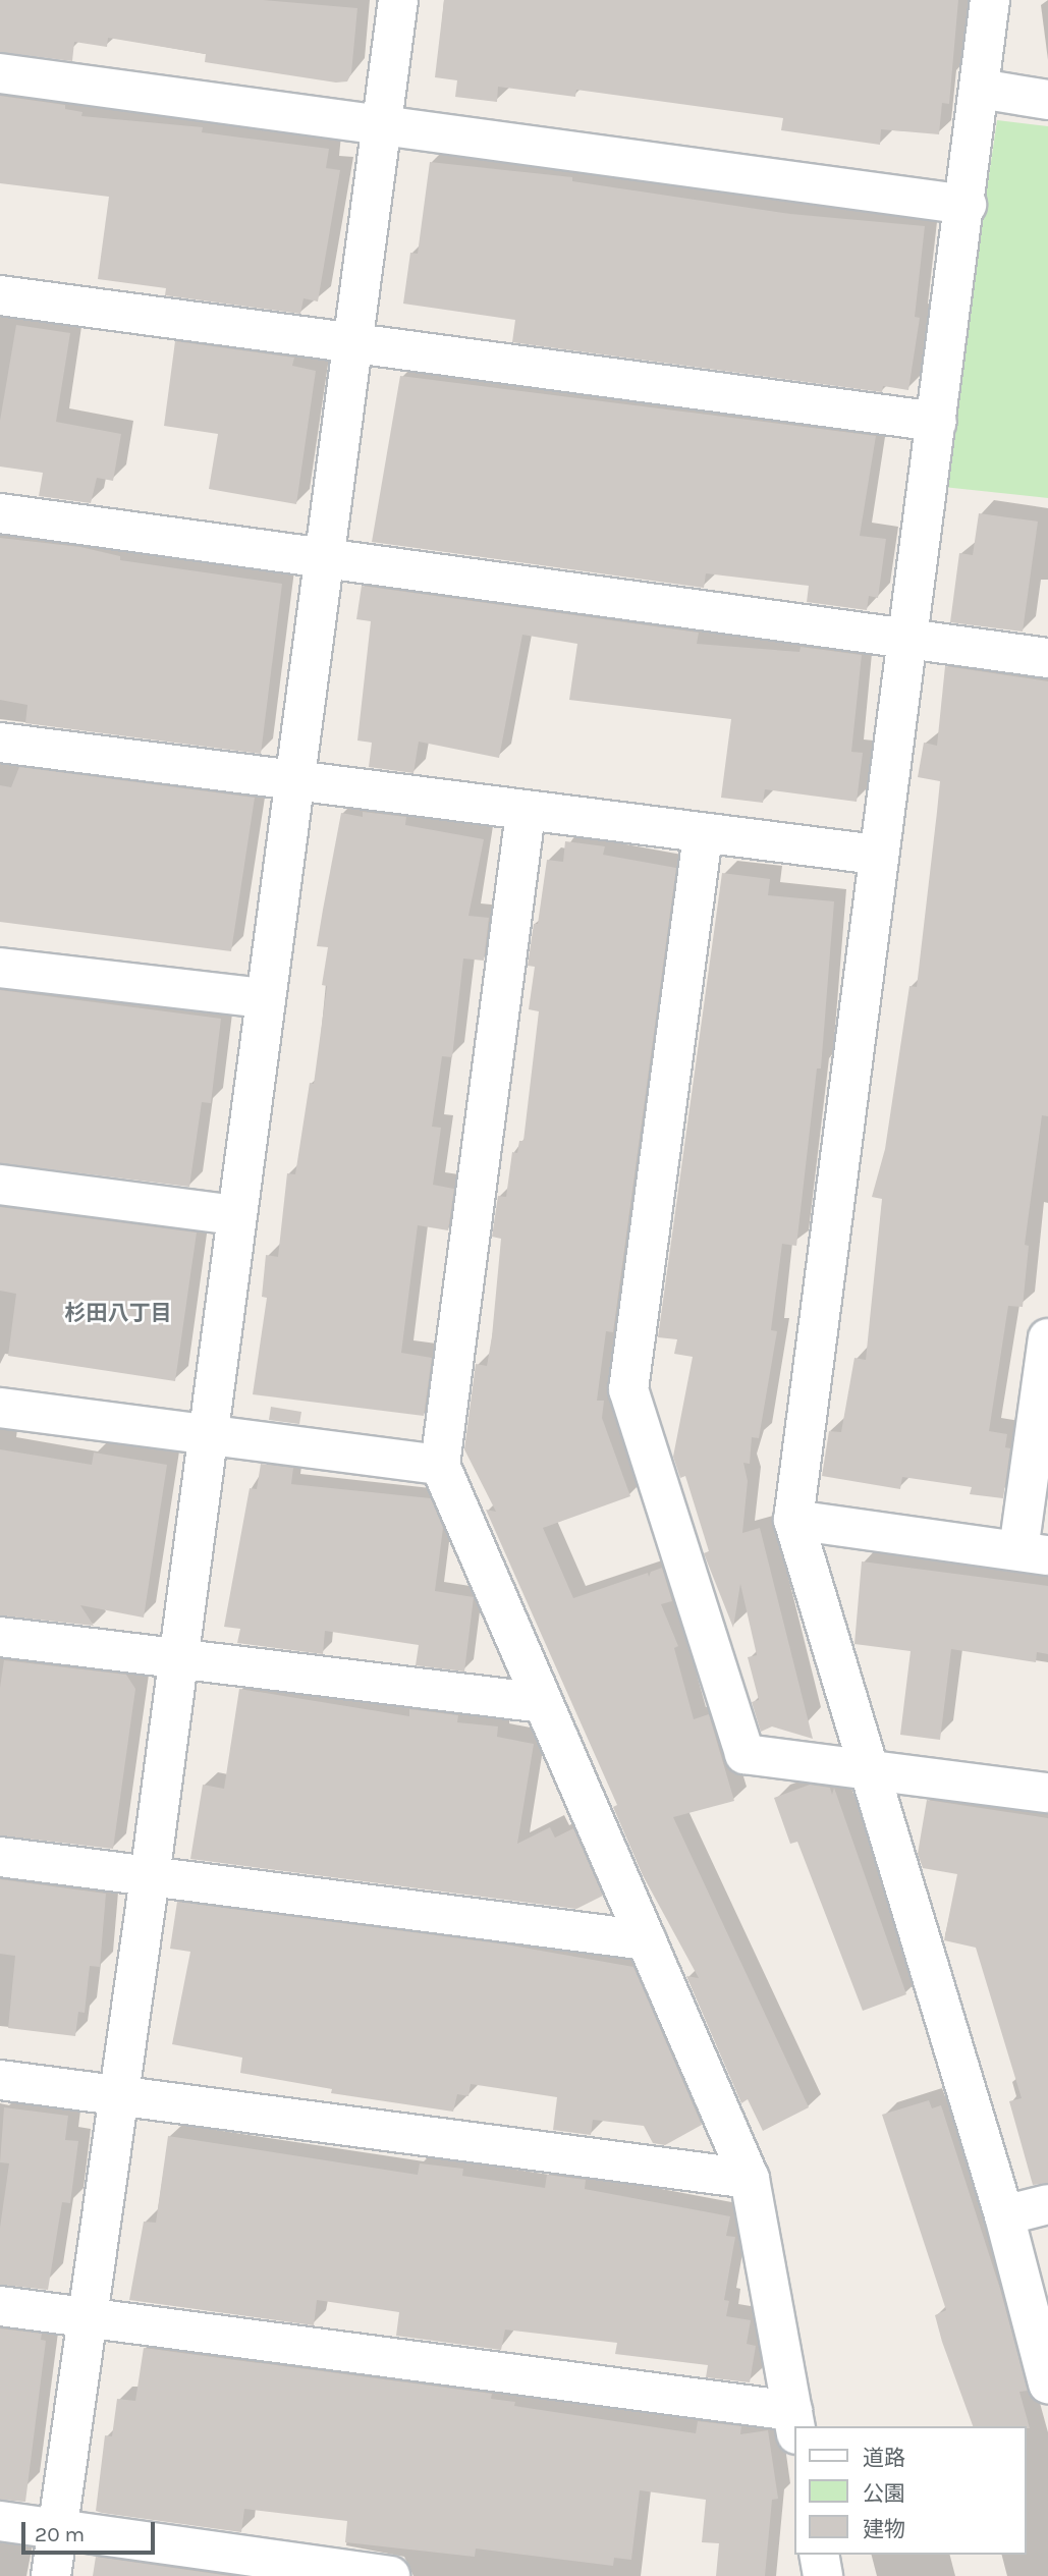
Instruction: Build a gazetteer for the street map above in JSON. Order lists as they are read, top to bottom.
{
  "districts": ["杉田八丁目"],
  "legend": ["道路", "公園", "建物"],
  "scale_bar": "20 m"
}
